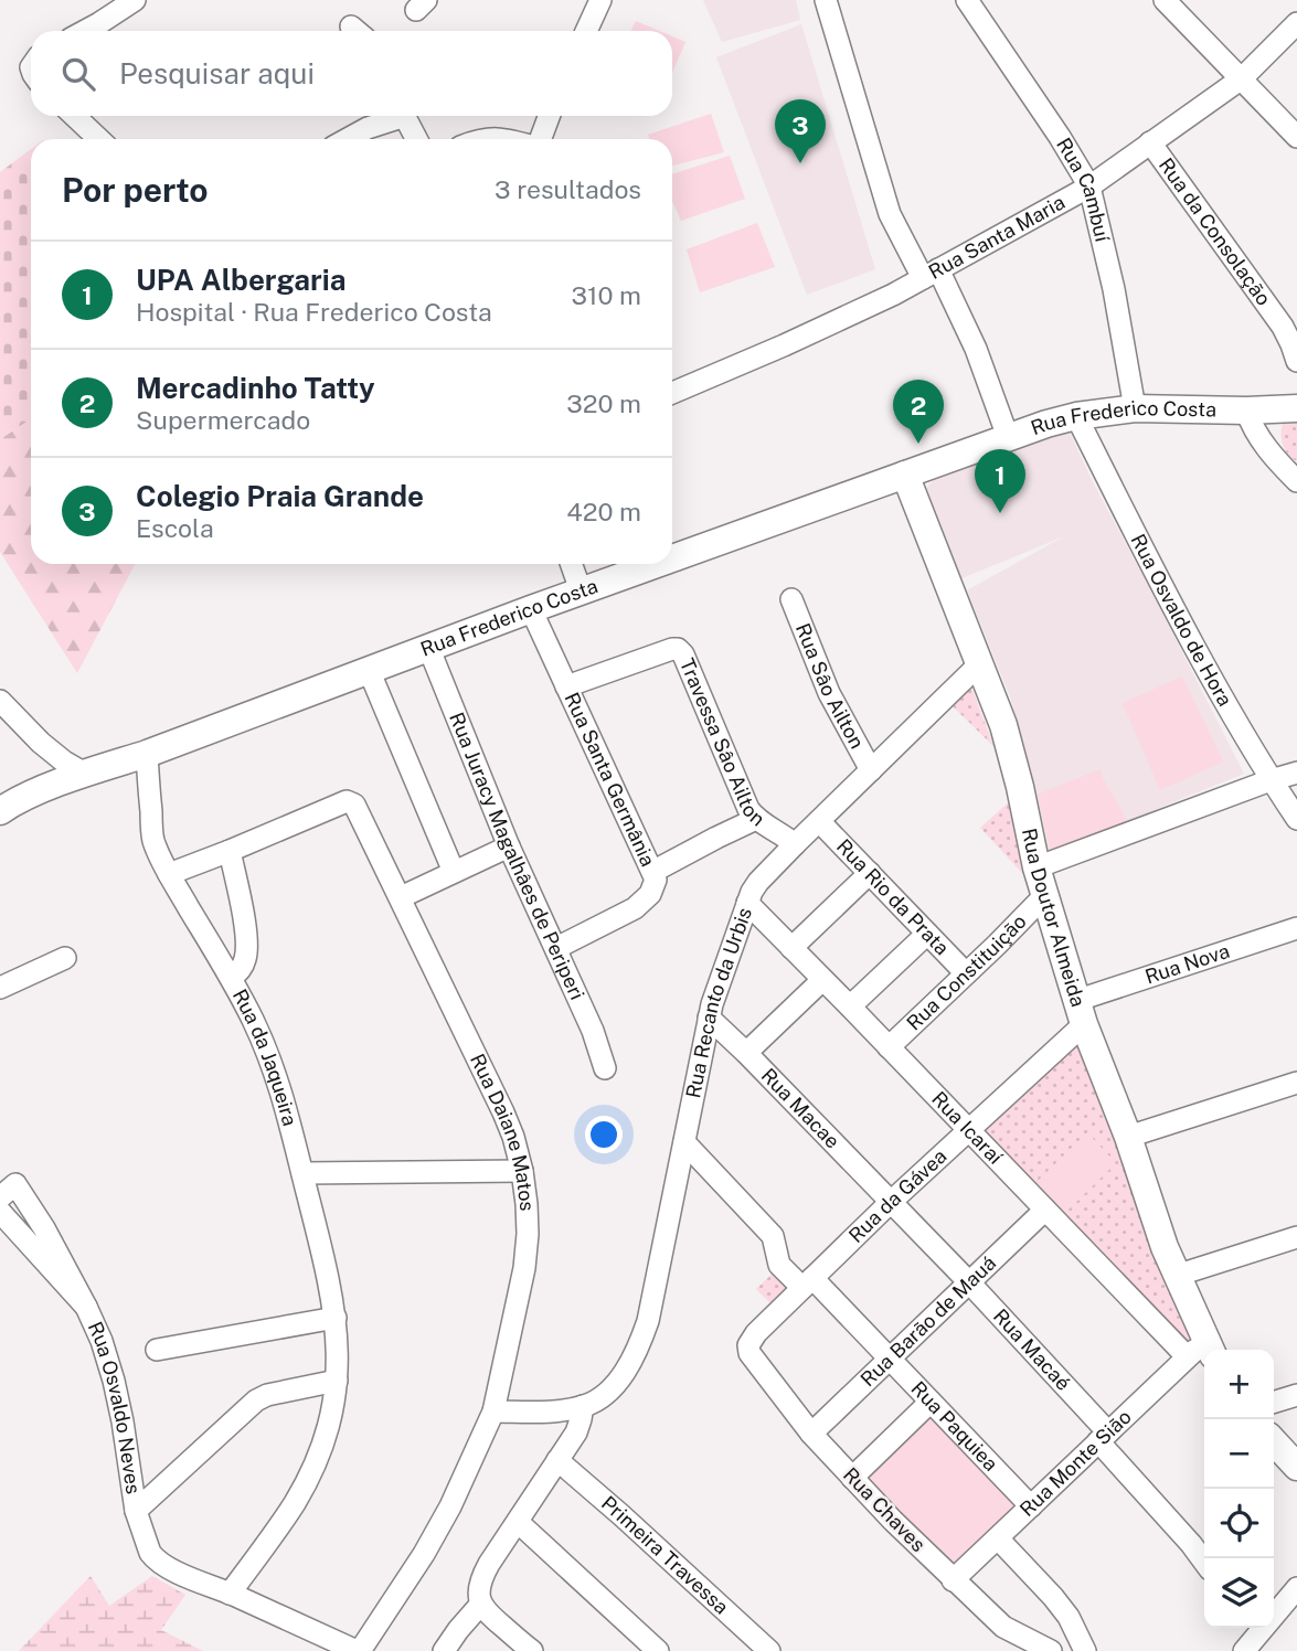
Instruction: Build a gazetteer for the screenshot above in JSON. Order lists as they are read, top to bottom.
{
  "streets": {
    "main road": ["Rua Frederico Costa", "Rua Doutor Almeida"],
    "street": [
      "Rua Cambuí",
      "Rua da Consolação",
      "Rua Santa Maria",
      "Rua Osvaldo de Hora",
      "Rua Sâo Ailton",
      "Travessa Sâo Ailton",
      "Rua Santa Germânia",
      "Rua Juracy Magalhâes de Periperi",
      "Rua Rio da Prata",
      "Rua Nova",
      "Rua Constituição",
      "Rua Recanto da Urbis",
      "Rua da Jaqueira",
      "Rua Macae",
      "Rua Icaraí",
      "Rua Daiane Matos",
      "Rua da Gávea",
      "Rua Barão de Mauá",
      "Rua Macaé",
      "Rua Osvaldo Neves",
      "Rua Paquiea",
      "Rua Monte Sião",
      "Rua Chaves",
      "Primeira Travessa"
    ]
  },
  "crossings": [
    ["Rua Cambuí", "Rua Santa Maria"],
    ["Rua Cambuí", "Rua Frederico Costa"],
    ["Rua da Consolação", "Rua Santa Maria"],
    ["Rua Frederico Costa", "Rua Osvaldo de Hora"],
    ["Rua Frederico Costa", "Rua Santa Germânia"],
    ["Rua Frederico Costa", "Rua Juracy Magalhâes de Periperi"],
    ["Rua Frederico Costa", "Rua Doutor Almeida"],
    ["Rua Frederico Costa", "Rua da Jaqueira"],
    ["Rua Sâo Ailton", "Rua Recanto da Urbis"],
    ["Travessa Sâo Ailton", "Rua Santa Germânia"],
    ["Travessa Sâo Ailton", "Rua Recanto da Urbis"],
    ["Rua Santa Germânia", "Rua Juracy Magalhâes de Periperi"],
    ["Rua Rio da Prata", "Rua Constituição"],
    ["Rua Rio da Prata", "Rua Recanto da Urbis"],
    ["Rua Doutor Almeida", "Rua Nova"],
    ["Rua Doutor Almeida", "Rua Constituição"],
    ["Rua Doutor Almeida", "Rua Recanto da Urbis"],
    ["Rua Doutor Almeida", "Rua Icaraí"],
    ["Rua Doutor Almeida", "Rua da Gávea"],
    ["Rua Doutor Almeida", "Rua Monte Sião"],
    ["Rua Nova", "Rua da Gávea"],
    ["Rua Constituição", "Rua Icaraí"],
    ["Rua Recanto da Urbis", "Rua Macae"],
    ["Rua Recanto da Urbis", "Rua Icaraí"],
    ["Rua Recanto da Urbis", "Rua Daiane Matos"],
    ["Rua Recanto da Urbis", "Rua Paquiea"],
    ["Rua da Jaqueira", "Rua Daiane Matos"],
    ["Rua Macae", "Rua da Gávea"],
    ["Rua Macae", "Rua Macaé"],
    ["Rua Icaraí", "Rua da Gávea"],
    ["Rua Icaraí", "Rua Barão de Mauá"],
    ["Rua Icaraí", "Rua Monte Sião"],
    ["Rua Daiane Matos", "Rua Osvaldo Neves"],
    ["Rua da Gávea", "Rua Macaé"],
    ["Rua da Gávea", "Rua Paquiea"],
    ["Rua da Gávea", "Rua Chaves"],
    ["Rua Barão de Mauá", "Rua Macaé"],
    ["Rua Barão de Mauá", "Rua Paquiea"],
    ["Rua Barão de Mauá", "Rua Chaves"],
    ["Rua Macaé", "Rua Monte Sião"],
    ["Rua Paquiea", "Rua Monte Sião"],
    ["Rua Monte Sião", "Rua Chaves"]
  ],
  "page": {
    "search": "Pesquisar aqui",
    "pins": ["3", "2", "1"],
    "heading": ["Por perto", "3 resultados"],
    "list": [
      {
        "mark": "1",
        "name": "UPA Albergaria",
        "note": "Hospital · Rua Frederico Costa",
        "value": "310 m"
      },
      {
        "mark": "2",
        "name": "Mercadinho Tatty",
        "note": "Supermercado",
        "value": "320 m"
      },
      {
        "mark": "3",
        "name": "Colegio Praia Grande",
        "note": "Escola",
        "value": "420 m"
      }
    ],
    "map_buttons": ["+", "−"]
  }
}
